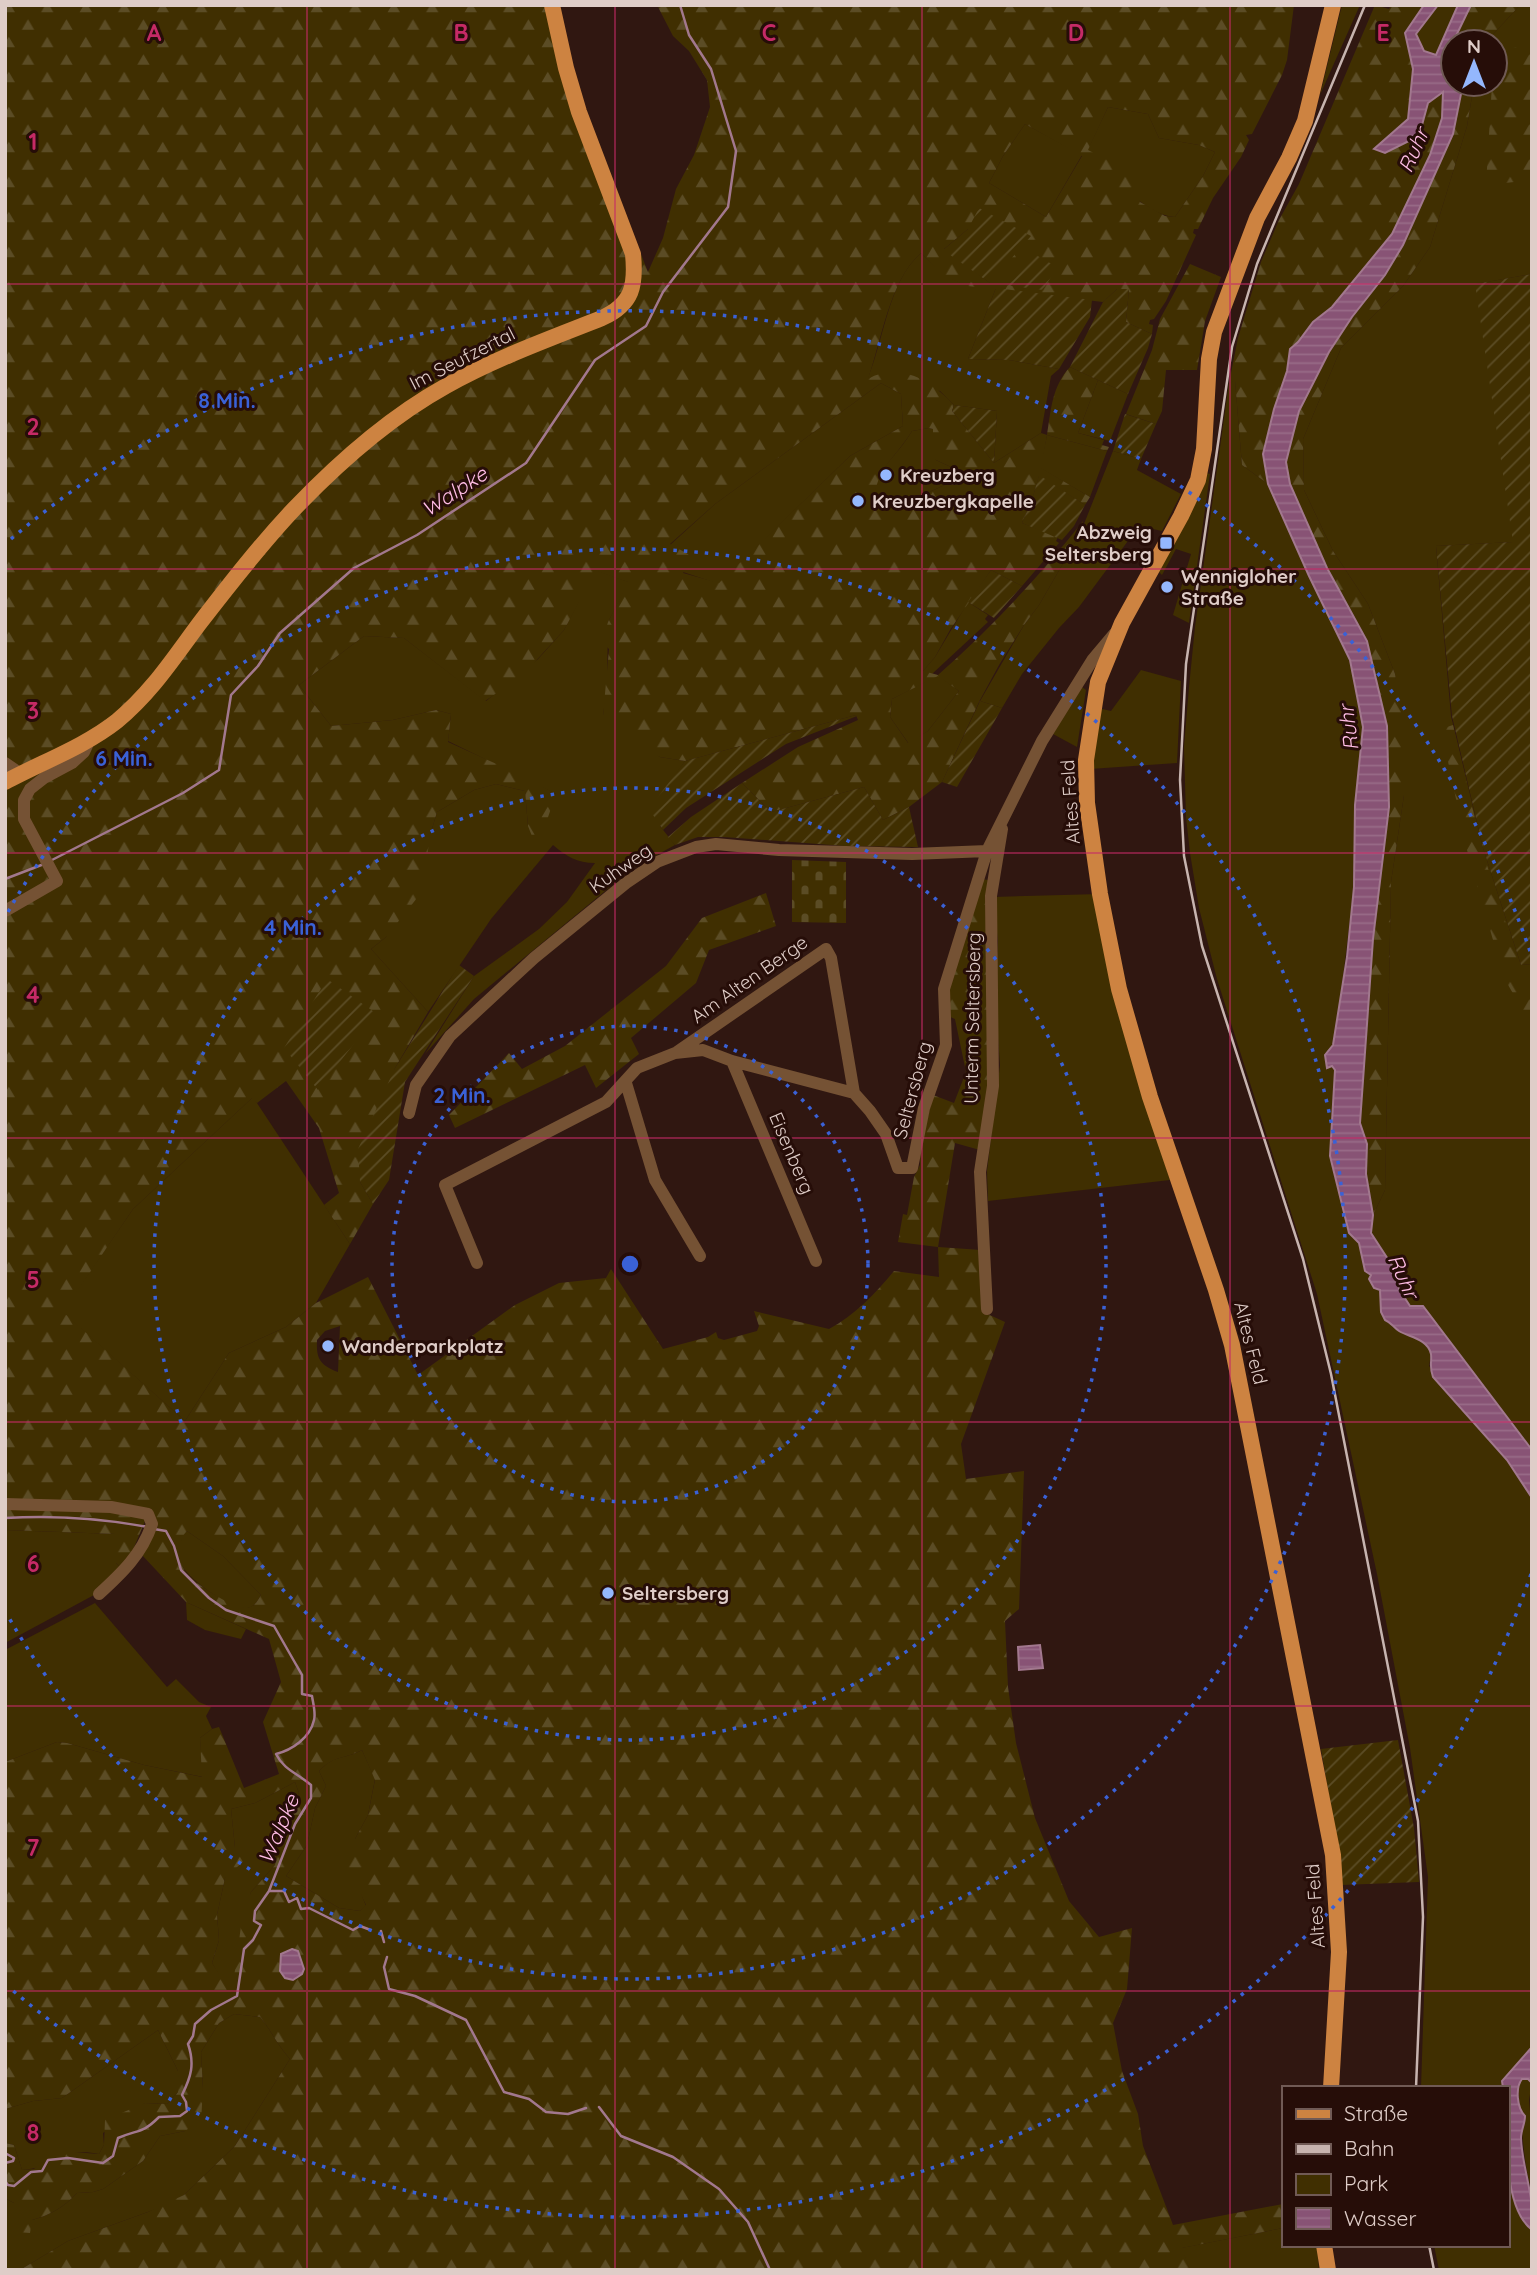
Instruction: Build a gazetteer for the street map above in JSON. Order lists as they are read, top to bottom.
{
  "streets": {
    "main road": ["Im Seufzertal", "Altes Feld"],
    "street": [
      "Kuhweg",
      "Am Alten Berge",
      "Unterm Seltersberg",
      "Seltersberg",
      "Eisenberg"
    ]
  },
  "crossings": [
    ["Kuhweg", "Seltersberg"],
    ["Am Alten Berge", "Seltersberg"]
  ],
  "water": ["Ruhr", "Walpke"],
  "places": {
    "other": [
      "Kreuzberg",
      "Kreuzbergkapelle",
      "Wennigloher Straße",
      "Wanderparkplatz",
      "Seltersberg"
    ],
    "transit": ["Abzweig Seltersberg"]
  },
  "legend": [
    "Straße",
    "Bahn",
    "Park",
    "Wasser"
  ],
  "north": "top",
  "grid": {
    "columns": [
      "A",
      "B",
      "C",
      "D",
      "E"
    ],
    "rows": [
      "1",
      "2",
      "3",
      "4",
      "5",
      "6",
      "7",
      "8"
    ]
  },
  "rings": [
    "8 Min.",
    "6 Min.",
    "4 Min.",
    "2 Min."
  ]
}
